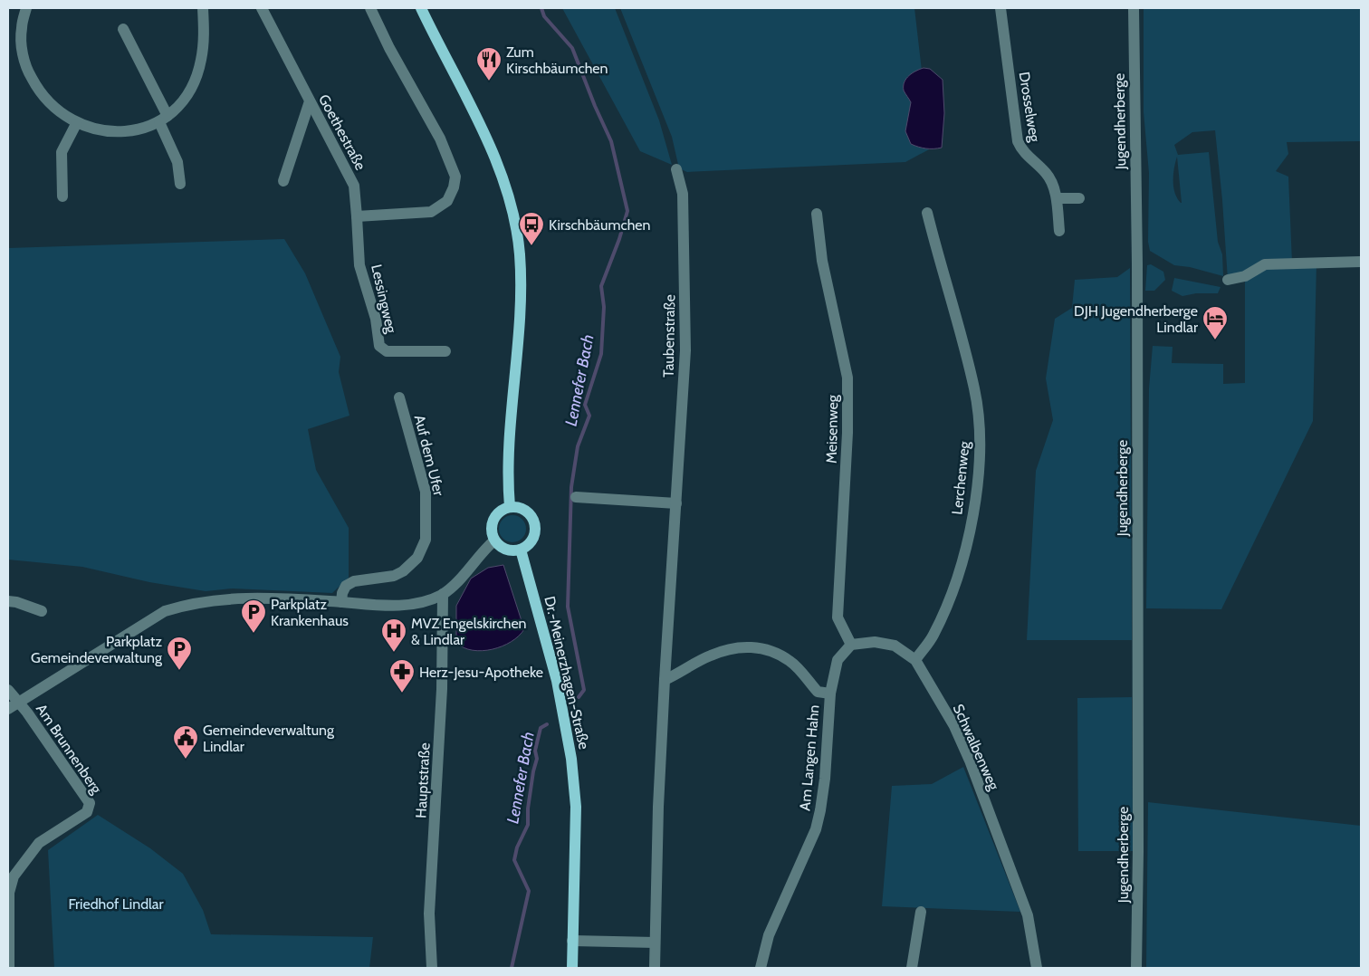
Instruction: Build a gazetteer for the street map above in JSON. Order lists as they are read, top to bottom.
{
  "streets": {
    "main road": ["Dr.-Meinerzhagen-Straße"],
    "street": [
      "Drosselweg",
      "Jugendherberge",
      "Goethestraße",
      "Lessingweg",
      "Taubenstraße",
      "Meisenweg",
      "Auf dem Ufer",
      "Lerchenweg",
      "Schwalbenweg",
      "Am Brunnenberg",
      "Am Langen Hahn",
      "Hauptstraße"
    ]
  },
  "crossings": [
    ["Goethestraße", "Lessingweg"],
    ["Taubenstraße", "Am Langen Hahn"],
    ["Meisenweg", "Schwalbenweg"],
    ["Lerchenweg", "Schwalbenweg"]
  ],
  "water": ["Lennefer Bach"],
  "parks": ["Friedhof Lindlar"],
  "places": {
    "restaurant": ["Zum Kirschbäumchen"],
    "bus stop": ["Kirschbäumchen"],
    "hotel": ["DJH Jugendherberge Lindlar"],
    "parking": ["Parkplatz Krankenhaus", "Parkplatz Gemeindeverwaltung"],
    "hospital": ["MVZ Engelskirchen & Lindlar"],
    "pharmacy": ["Herz-Jesu-Apotheke"],
    "public building": ["Gemeindeverwaltung Lindlar"]
  }
}
